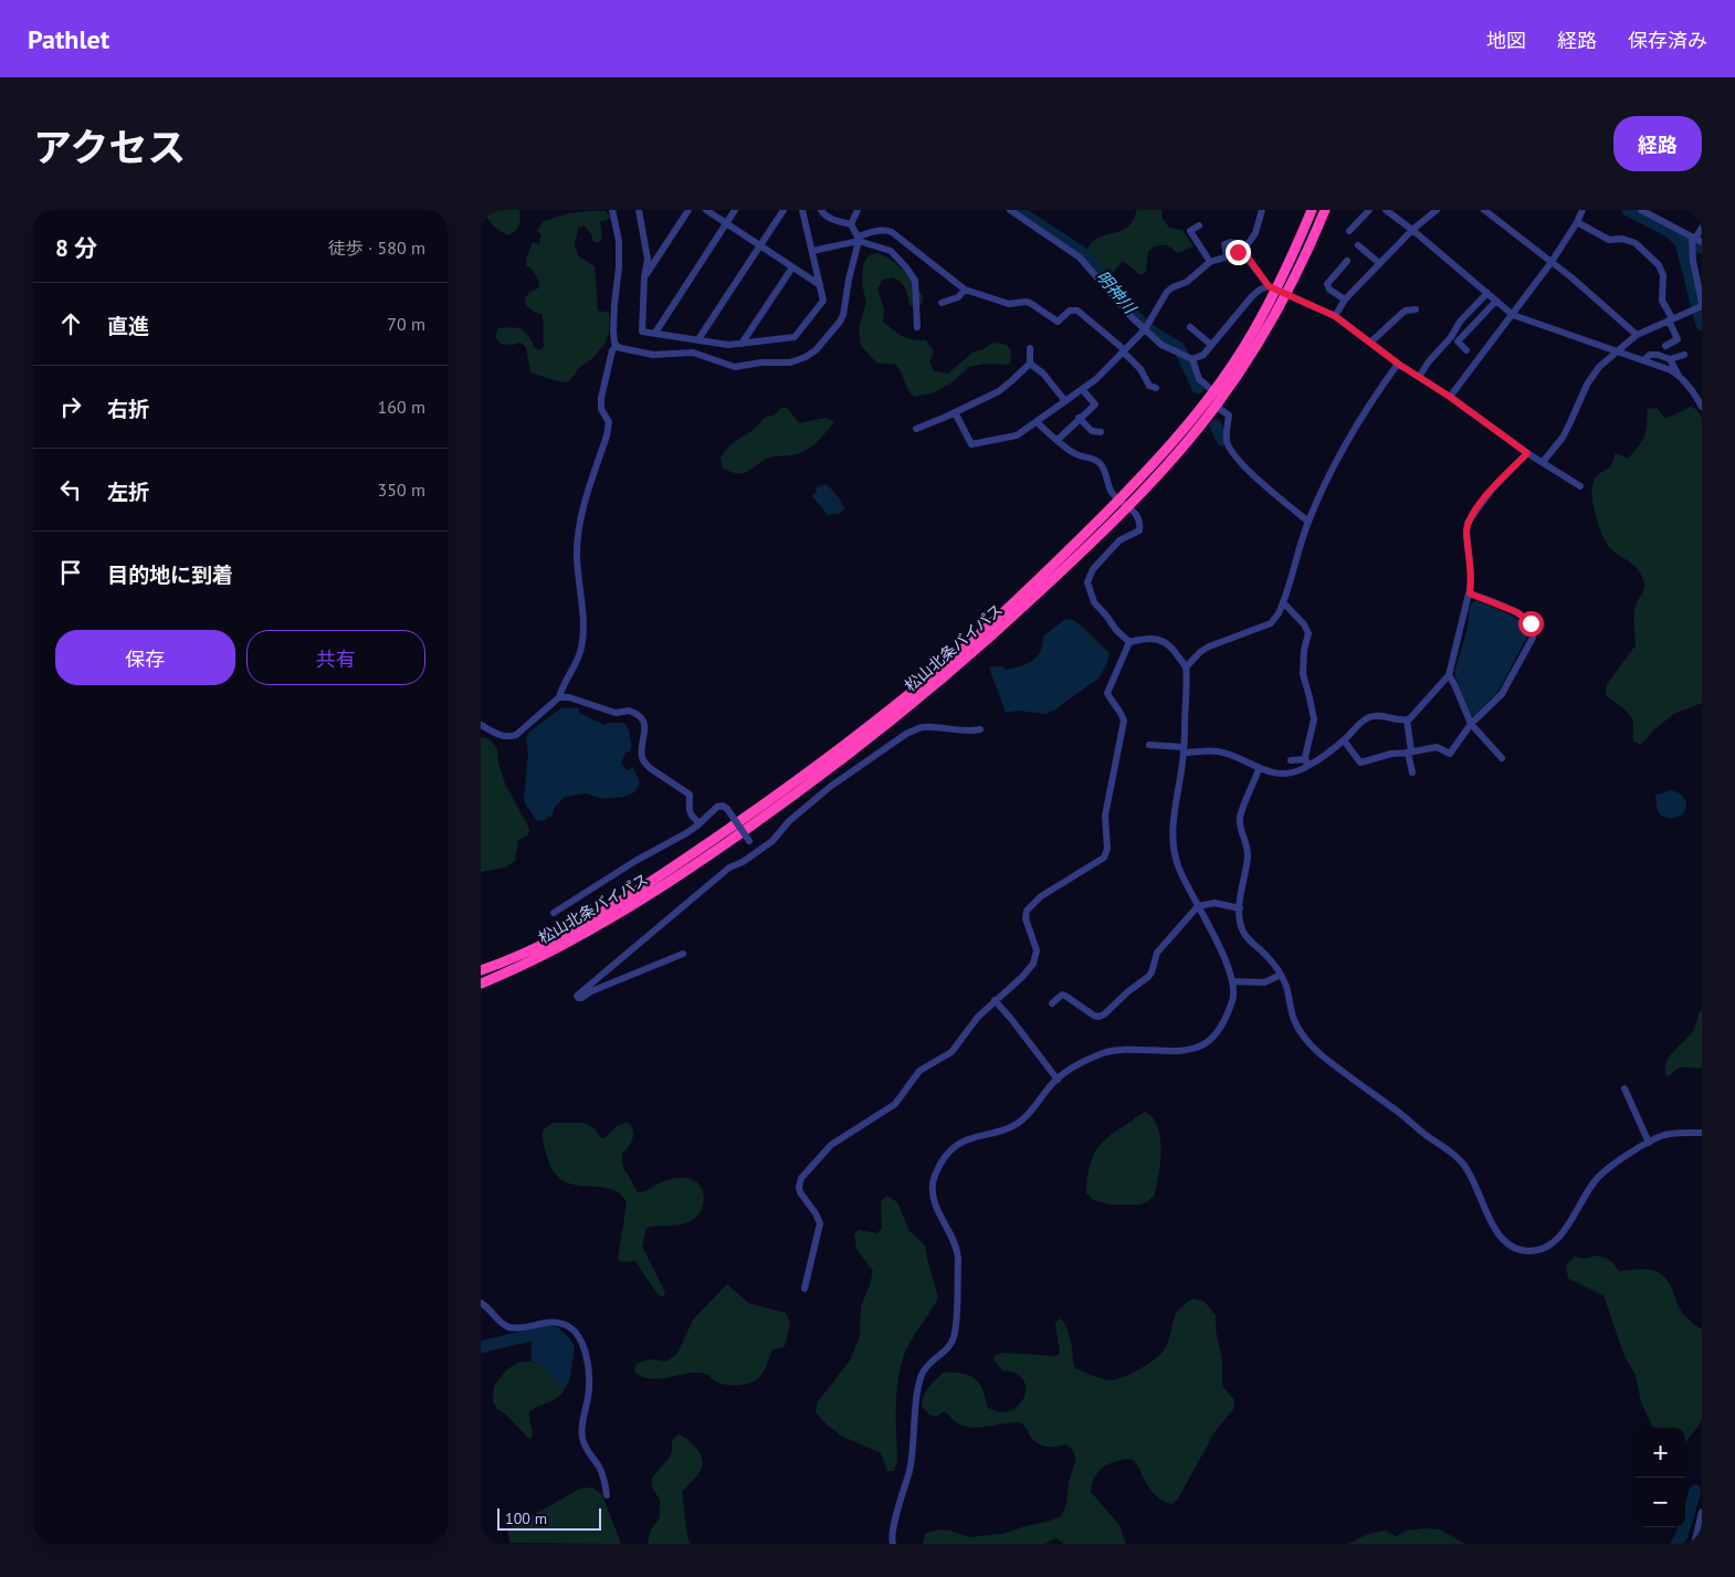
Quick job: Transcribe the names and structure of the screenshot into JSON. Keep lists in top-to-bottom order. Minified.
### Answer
{"streets":{"highway":["松山北条バイパス"]},"water":["明神川"],"scale_bar":"100 m","page":{"header":"Pathlet","nav":["地図","経路","保存済み"],"title":"アクセス","buttons":["経路",["保存","共有"]],"heading":["8 分","徒歩 · 580 m"],"list":[["直進","70 m"],["右折","160 m"],["左折","350 m"],"目的地に到着"],"map_buttons":["+","−"],"scale":"100 m"}}
